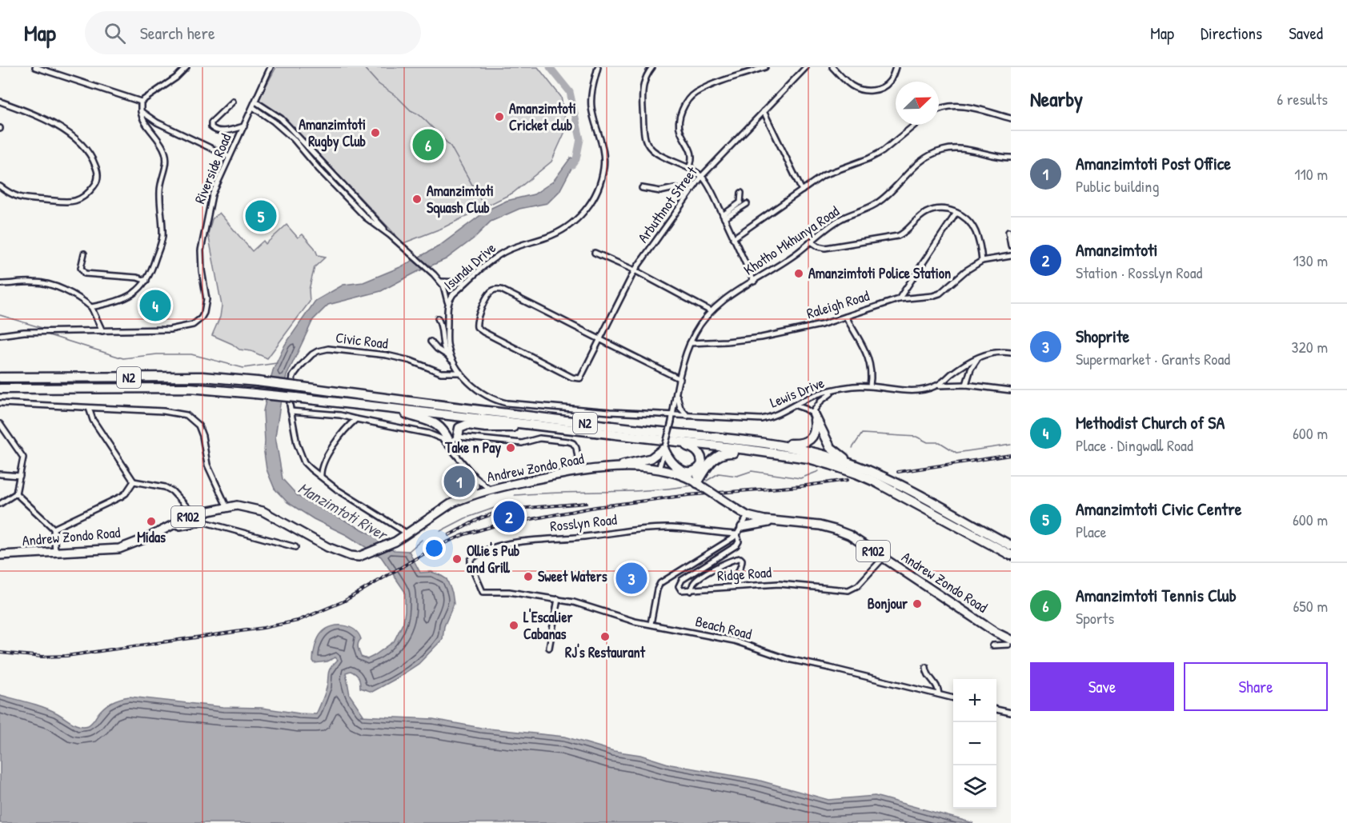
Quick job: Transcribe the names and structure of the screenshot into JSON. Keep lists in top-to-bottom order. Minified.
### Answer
{"streets":{"highway":["N2"],"main road":["Andrew Zondo Road","R102"],"street":["Riverside Road","Arbuthnot Street","Khotho Mkhunya Road","Isundu Drive","Raleigh Road","Civic Road","Lewis Drive","Rosslyn Road","Ridge Road","Beach Road"]},"crossings":[["Khotho Mkhunya Road","Isundu Drive"],["Khotho Mkhunya Road","Raleigh Road"],["Khotho Mkhunya Road","Lewis Drive"],["Khotho Mkhunya Road","Andrew Zondo Road"],["Isundu Drive","Civic Road"],["Isundu Drive","Lewis Drive"],["Civic Road","Andrew Zondo Road"],["Andrew Zondo Road","Ridge Road"],["Rosslyn Road","Ridge Road"],["Rosslyn Road","Beach Road"]],"water":["Manzimtoti River"],"places":["Amanzimtoti Cricket club","Amanzimtoti Rugby Club","Amanzimtoti Squash Club","Amanzimtoti Police Station","Take n Pay","Midas","Ollie's Pub and Grill","Sweet Waters","Bonjour","L'Escalier Cabanas","RJ's Restaurant"],"north":"top right","page":{"header":"Map","search":"Search here","nav":["Map","Directions","Saved"],"heading":["Nearby","6 results"],"pins":["6","5","4","1","2","3"],"list":[{"mark":"1","name":"Amanzimtoti Post Office","note":"Public building","value":"110 m"},{"mark":"2","name":"Amanzimtoti","note":"Station · Rosslyn Road","value":"130 m"},{"mark":"3","name":"Shoprite","note":"Supermarket · Grants Road","value":"320 m"},{"mark":"4","name":"Methodist Church of SA","note":"Place · Dingwall Road","value":"600 m"},{"mark":"5","name":"Amanzimtoti Civic Centre","note":"Place","value":"600 m"},{"mark":"6","name":"Amanzimtoti Tennis Club","note":"Sports","value":"650 m"}],"buttons":["Save","Share"],"map_buttons":["+","−"]}}
